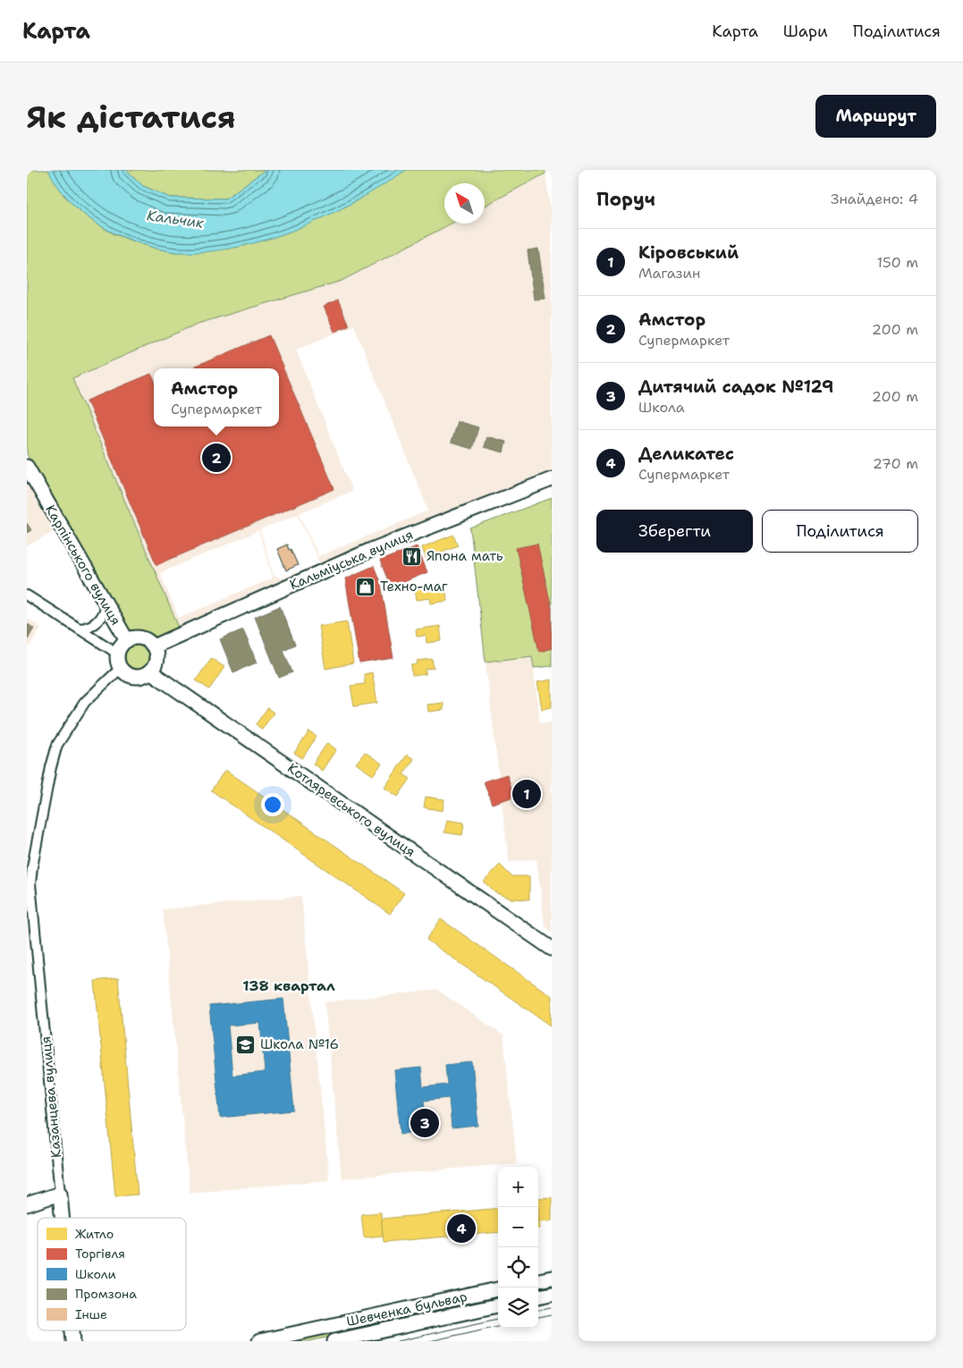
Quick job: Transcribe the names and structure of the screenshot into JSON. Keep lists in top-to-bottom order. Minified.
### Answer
{"streets":{"street":["Кальміуська вулиця","Карпінського вулиця","Котляревського вулиця","Казанцева вулиця","Шевченка бульвар"]},"crossings":[["Кальміуська вулиця","Карпінського вулиця"],["Кальміуська вулиця","Котляревського вулиця"],["Карпінського вулиця","Котляревського вулиця"]],"districts":["138 квартал"],"water":["Кальчик"],"places":{"restaurant":["Япона мать"],"shop":["Техно-маг"],"school or university":["Школа №16"]},"legend":["Житло","Торгівля","Школи","Промзона","Інше"],"north":"top left","page":{"header":"Карта","nav":["Карта","Шари","Поділитися"],"buttons":["Маршрут",["Зберегти","Поділитися"]],"title":"Як дістатися","heading":["Поруч","Знайдено: 4"],"list":[{"mark":"1","name":"Кіровський","note":"Магазин","value":"150 m"},{"mark":"2","name":"Амстор","note":"Супермаркет","value":"200 m"},{"mark":"3","name":"Дитячий садок №129","note":"Школа","value":"200 m"},{"mark":"4","name":"Деликатес","note":"Супермаркет","value":"270 m"}],"popup":["Амстор","Супермаркет"],"pins":["2","1","3","4"],"map_buttons":["+","−"]}}
